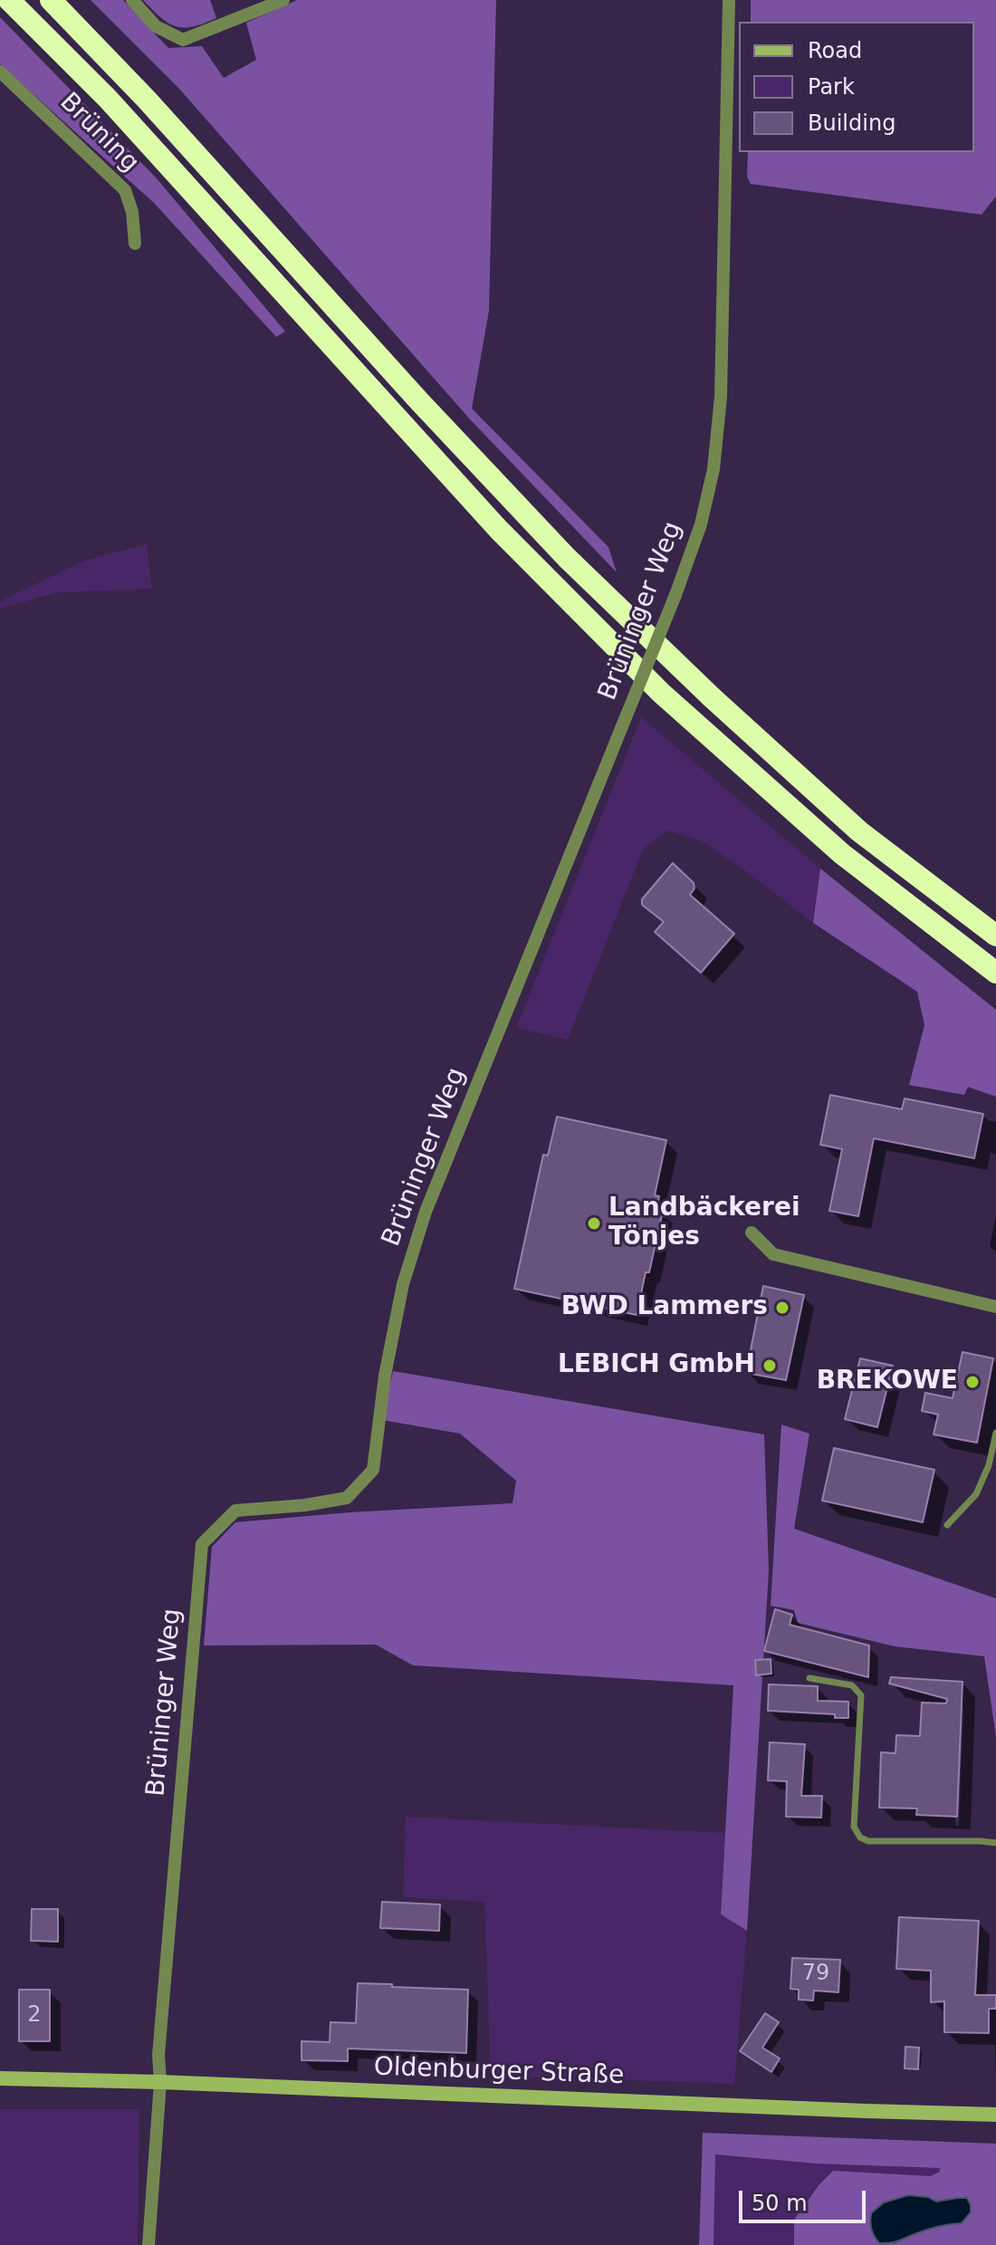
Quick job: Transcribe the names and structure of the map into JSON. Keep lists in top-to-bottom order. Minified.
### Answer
{"streets":{"main road":["Oldenburger Straße"],"street":["Brüning","Brüninger Weg"]},"crossings":[["Brüninger Weg","Oldenburger Straße"]],"places":["Landbäckerei Tönjes","BWD Lammers","LEBICH GmbH","BREKOWE"],"house_numbers":["79","2"],"legend":["Road","Park","Building"],"scale_bar":"50 m"}
